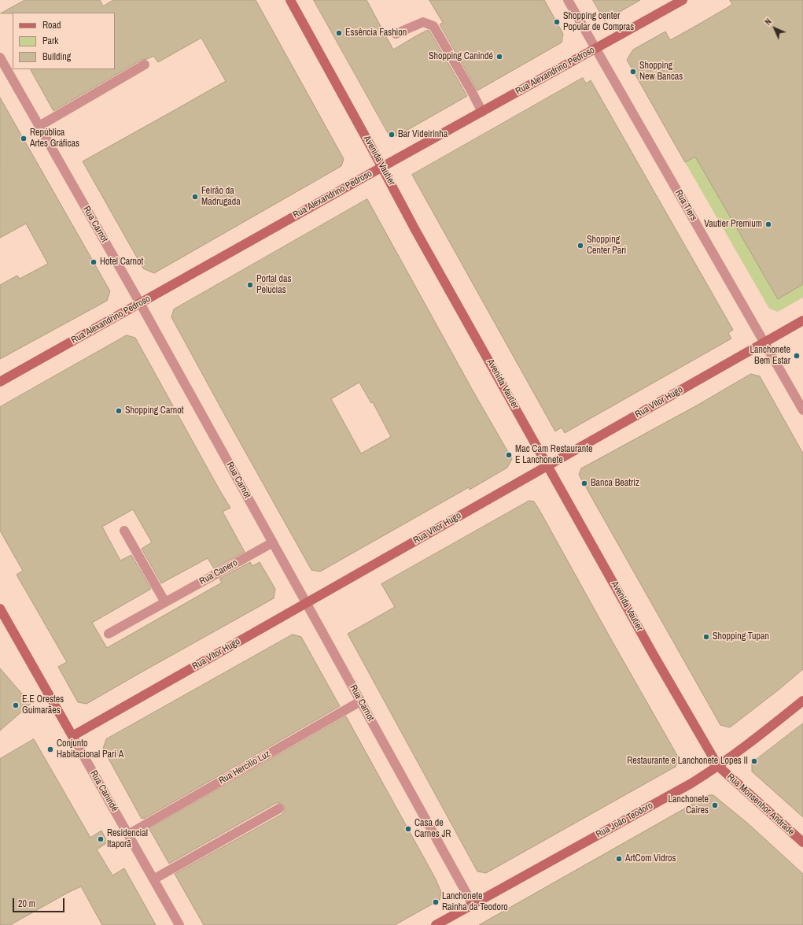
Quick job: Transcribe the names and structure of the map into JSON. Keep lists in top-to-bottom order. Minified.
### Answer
{"streets":{"street":["Rua Alexandrino Pedroso","Avenida Vautier","Rua Tiers","Rua Carnot","Rua Vítor Hugo","Rua Canero","Rua Hercilio Luz","Rua Canindé","Rua Monsenhor Andrade","Rua João Teodoro"]},"crossings":[["Rua Alexandrino Pedroso","Avenida Vautier"],["Rua Alexandrino Pedroso","Rua Tiers"],["Rua Alexandrino Pedroso","Rua Carnot"],["Avenida Vautier","Rua Vítor Hugo"],["Avenida Vautier","Rua Monsenhor Andrade"],["Avenida Vautier","Rua João Teodoro"],["Rua Tiers","Rua Vítor Hugo"],["Rua Carnot","Rua Vítor Hugo"],["Rua Carnot","Rua Canero"],["Rua Carnot","Rua Hercilio Luz"],["Rua Carnot","Rua João Teodoro"],["Rua Vítor Hugo","Rua Canindé"],["Rua Hercilio Luz","Rua Canindé"],["Rua Monsenhor Andrade","Rua João Teodoro"]],"places":["Shopping center Popular de Compras","Essência Fashion","Shopping Canindé","Shopping New Bancas","Bar Videirinha","República Artes Gráficas","Feirão da Madrugada","Vautier Premium","Shopping Center Pari","Hotel Carnot","Portal das Pelucias","Lanchonete Bem Estar","Shopping Carnot","Mac Cam Restaurante E Lanchonete","Banca Beatriz","Shopping Tupan","E.E Orestes Guimarães","Conjunto Habitacional Pari A","Restaurante e Lanchonete Lopes II","Lanchonete Caires","Casa de Carnes JR","Residencial Itaporã","ArtCom Vidros","Lanchonete Rainha da Teodoro"],"legend":["Road","Park","Building"],"scale_bar":"20 m","north":"top left"}
